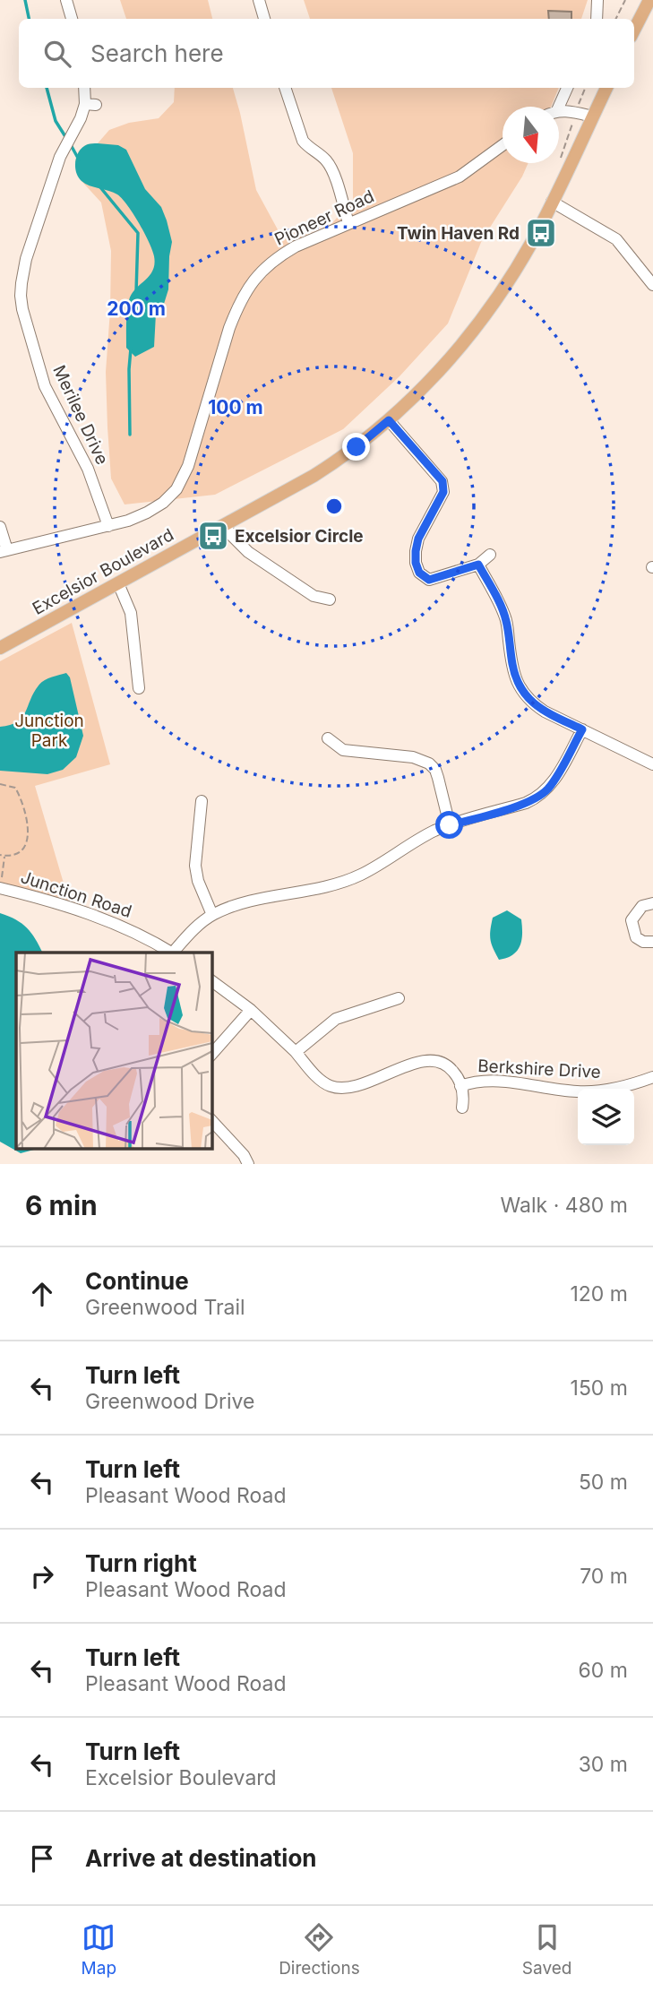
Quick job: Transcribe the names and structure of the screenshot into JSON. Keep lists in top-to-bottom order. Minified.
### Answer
{"streets":{"main road":["Excelsior Boulevard"],"street":["Pioneer Road","Merilee Drive","Junction Road","Berkshire Drive"]},"crossings":[["Pioneer Road","Merilee Drive"]],"parks":["Junction Park"],"places":{"bus stop":["Twin Haven Rd","Excelsior Circle"]},"north":"bottom","page":{"search":"Search here","heading":["6 min","Walk · 480 m"],"list":[["Continue","Greenwood Trail","120 m"],["Turn left","Greenwood Drive","150 m"],["Turn left","Pleasant Wood Road","50 m"],["Turn right","Pleasant Wood Road","70 m"],["Turn left","Pleasant Wood Road","60 m"],["Turn left","Excelsior Boulevard","30 m"],"Arrive at destination"],"nav":["Map","Directions","Saved"]},"rings":["200 m","100 m"]}
